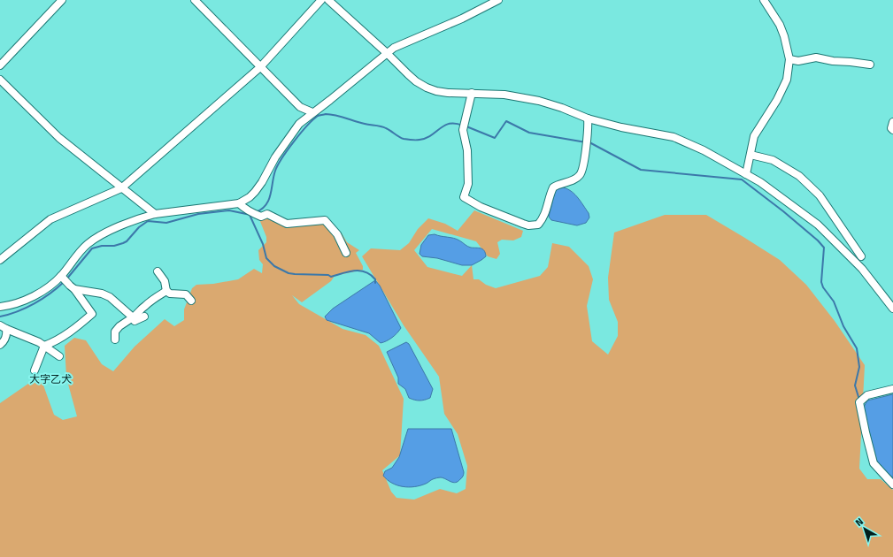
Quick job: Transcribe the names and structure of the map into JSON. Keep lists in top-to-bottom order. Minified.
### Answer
{"districts":["大字乙犬"],"north":"top left"}
